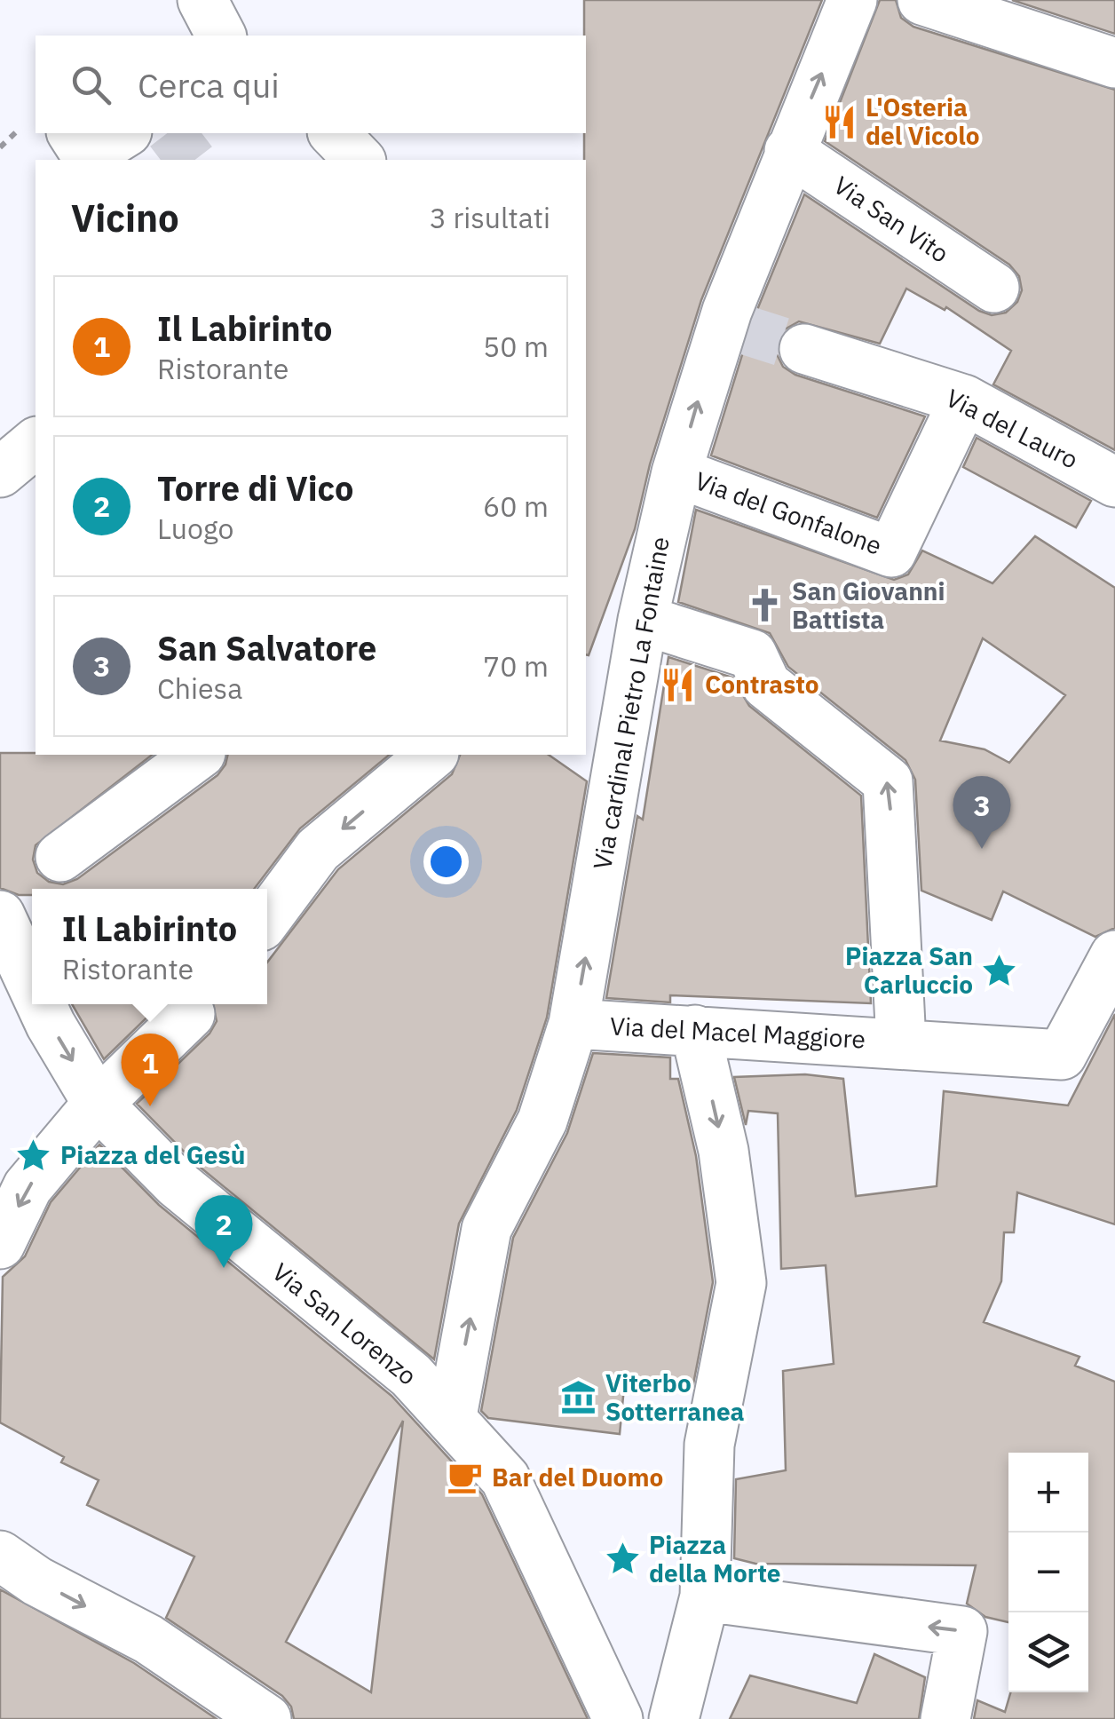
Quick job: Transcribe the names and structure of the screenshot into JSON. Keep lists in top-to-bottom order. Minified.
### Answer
{"streets":{"street":["Via San Vito","Via del Lauro","Via del Gonfalone","Via cardinal Pietro La Fontaine","Via del Macel Maggiore","Via San Lorenzo"]},"crossings":[["Via San Vito","Via cardinal Pietro La Fontaine"],["Via del Lauro","Via del Gonfalone"],["Via del Gonfalone","Via cardinal Pietro La Fontaine"],["Via cardinal Pietro La Fontaine","Via del Macel Maggiore"],["Via cardinal Pietro La Fontaine","Via San Lorenzo"]],"places":{"restaurant":["L'Osteria del Vicolo","Contrasto"],"church":["San Giovanni Battista"],"place":["Piazza San Carluccio","Piazza del Gesù","Piazza della Morte"],"museum":["Viterbo Sotterranea"],"cafe":["Bar del Duomo"]},"page":{"search":"Cerca qui","heading":["Vicino","3 risultati"],"list":[{"mark":"1","name":"Il Labirinto","note":"Ristorante","value":"50 m"},{"mark":"2","name":"Torre di Vico","note":"Luogo","value":"60 m"},{"mark":"3","name":"San Salvatore","note":"Chiesa","value":"70 m"}],"pins":["3","1","2"],"popup":["Il Labirinto","Ristorante"],"map_buttons":["+","−"]}}
